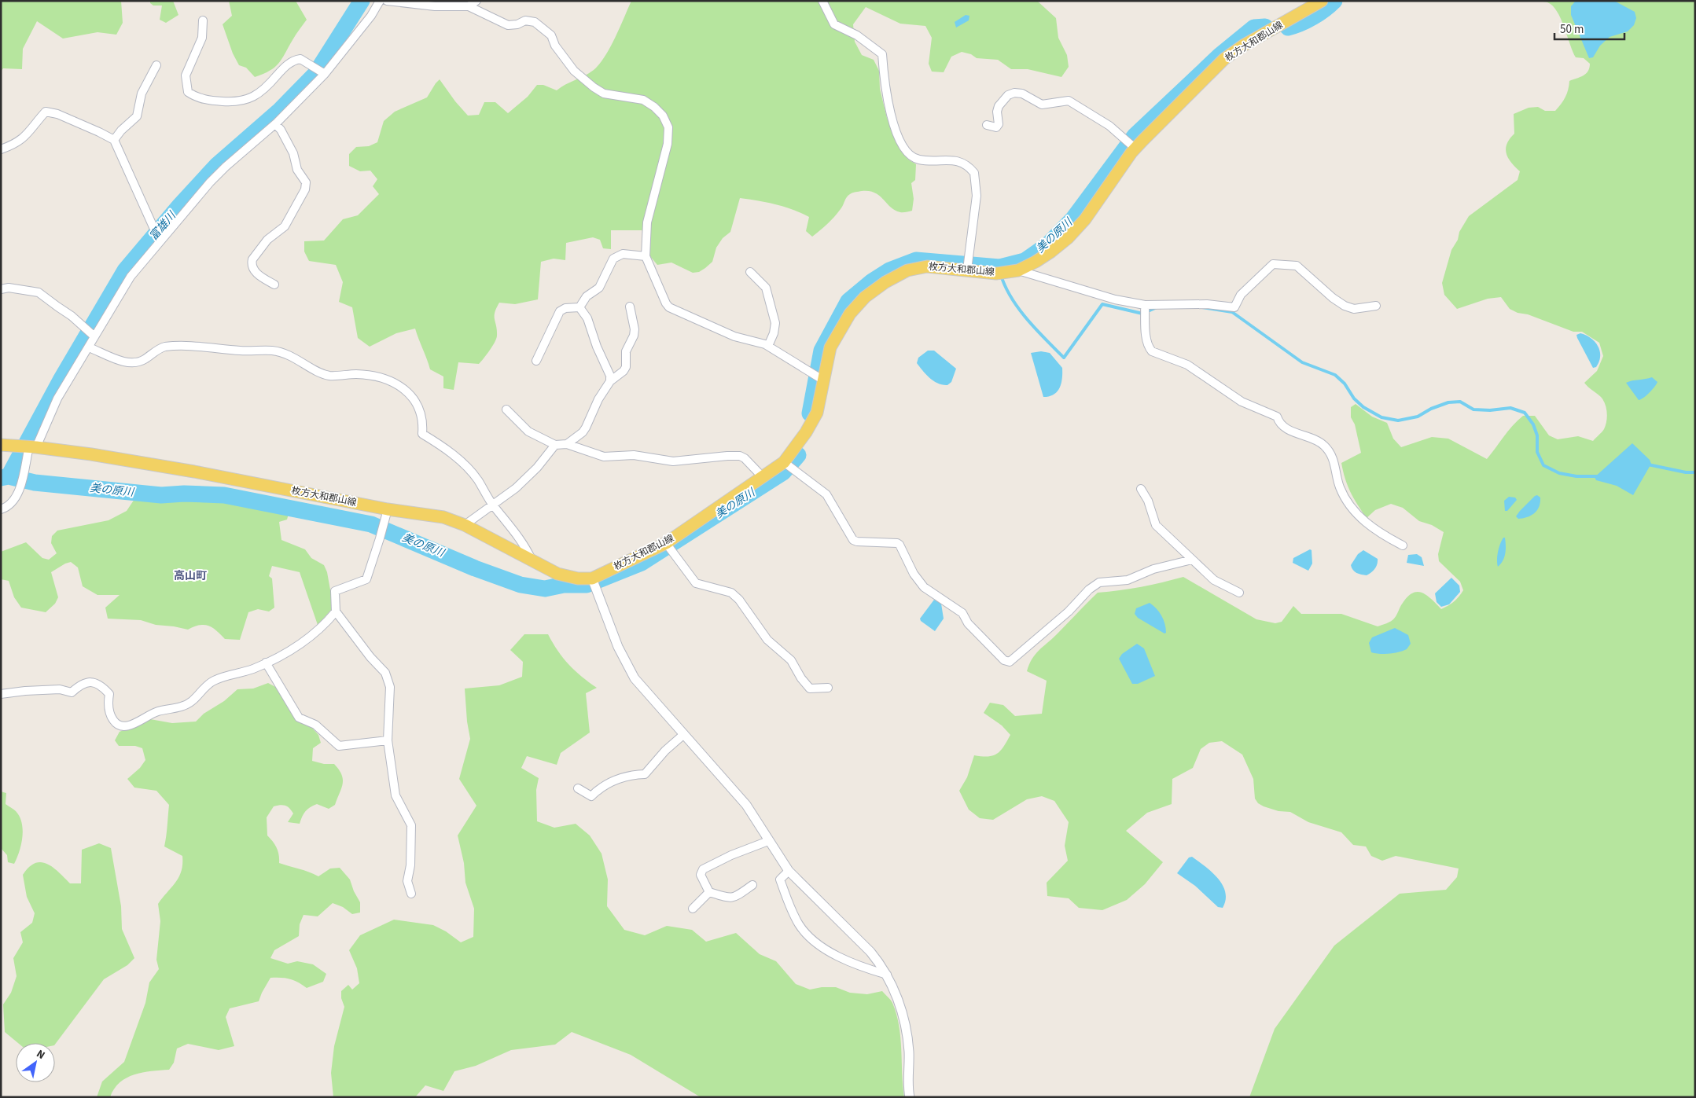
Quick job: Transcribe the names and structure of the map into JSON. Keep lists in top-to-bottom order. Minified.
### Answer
{"streets":{"main road":["枚方大和郡山線"]},"districts":["高山町"],"water":["富雄川","美の原川"],"scale_bar":"50 m","north":"top right"}
